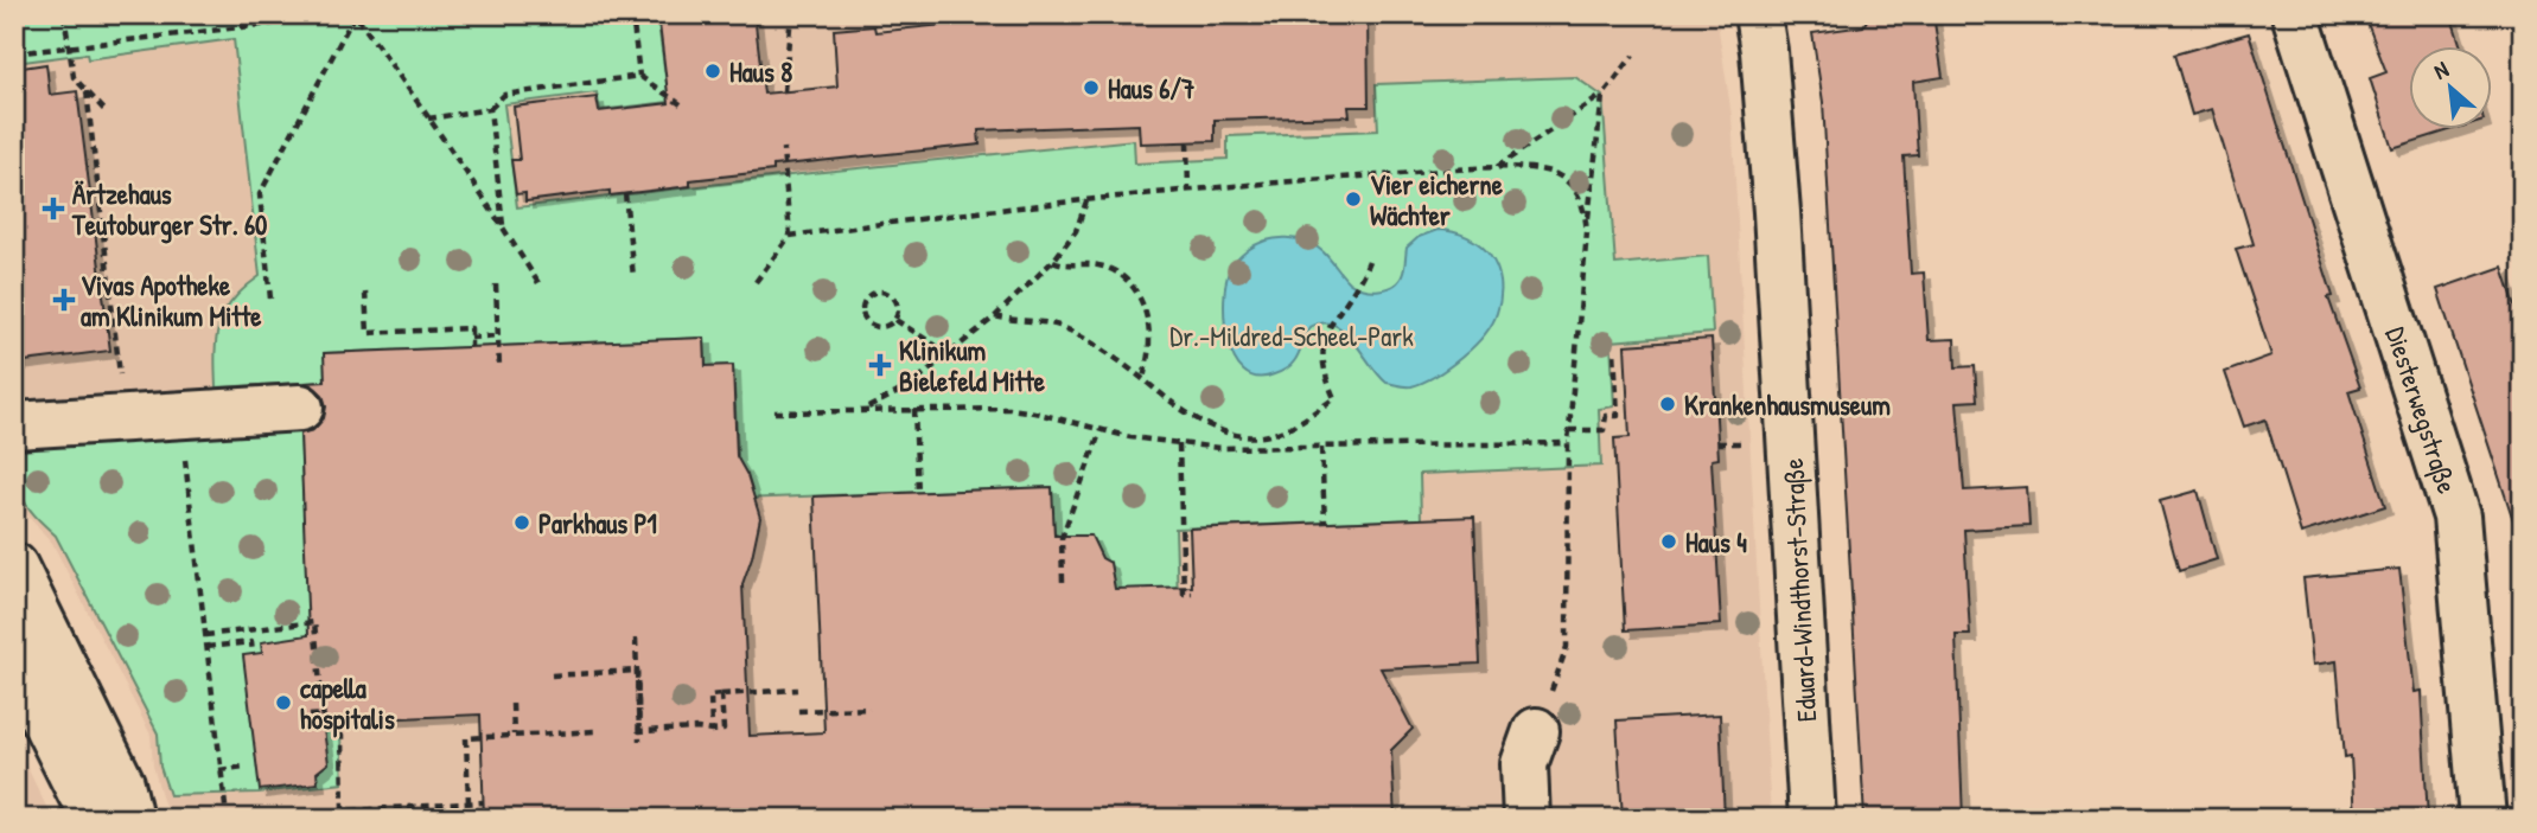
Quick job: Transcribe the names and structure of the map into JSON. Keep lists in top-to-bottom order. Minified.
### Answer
{"streets":{"street":["Diesterwegstraße","Eduard-Windthorst-Straße"]},"parks":["Dr.-Mildred-Scheel-Park"],"places":{"other":["Haus 8","Haus 6/7","Vier eicherne Wächter","Krankenhausmuseum","Parkhaus P1","Haus 4","capella hospitalis"],"health":["Ärtzehaus Teutoburger Str. 60","Vivas Apotheke am Klinikum Mitte","Klinikum Bielefeld Mitte"]},"north":"top left"}
